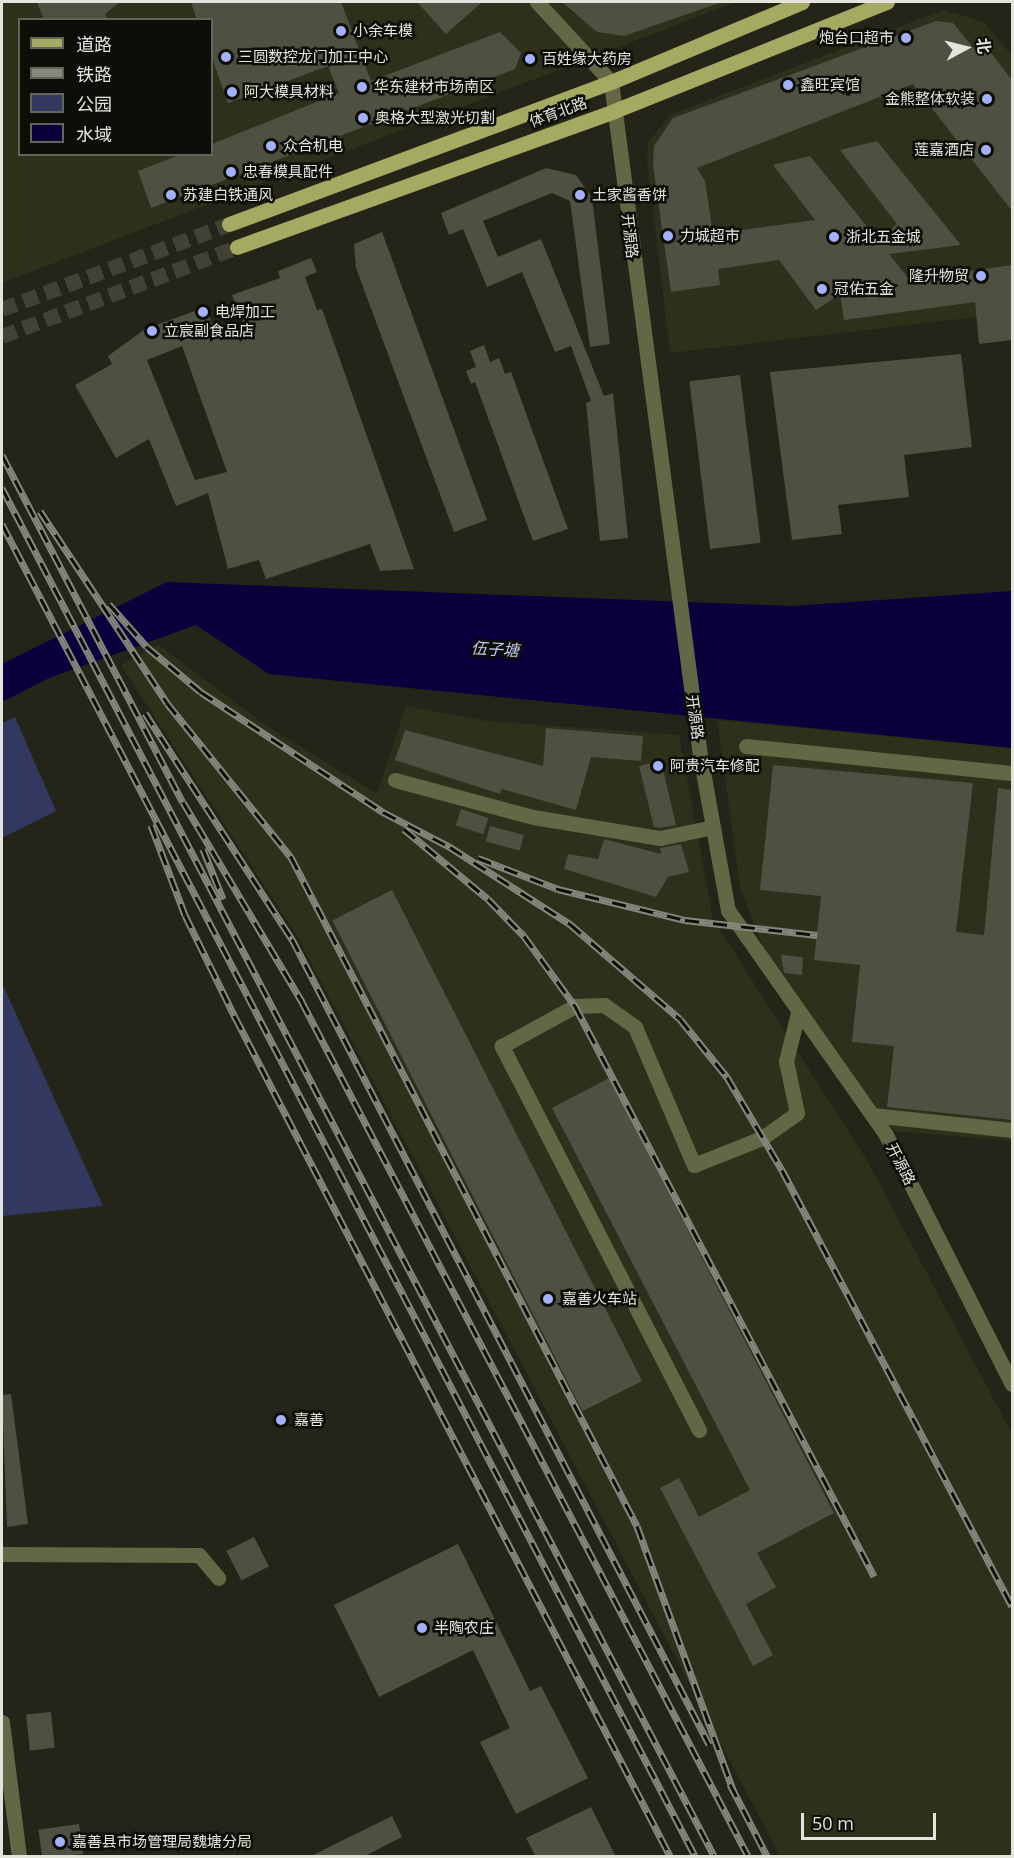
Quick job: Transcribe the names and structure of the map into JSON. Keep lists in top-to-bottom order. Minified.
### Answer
{"streets":{"main road":["体育北路"],"street":["开源路"]},"crossings":[["体育北路","开源路"]],"water":["伍子塘"],"places":["小余车模","炮台口超市","三圆数控龙门加工中心","百姓缘大药房","鑫旺宾馆","华东建材市场南区","阿大模具材料","金熊整体软装","奥格大型激光切割","众合机电","莲嘉酒店","忠春模具配件","苏建白铁通风","土家酱香饼","力城超市","浙北五金城","隆升物贸","冠佑五金","电焊加工","立宸副食品店","阿贵汽车修配","嘉善火车站","嘉善","半陶农庄","嘉善县市场管理局魏塘分局"],"legend":["道路","铁路","公园","水域"],"scale_bar":"50 m","north":"right"}
